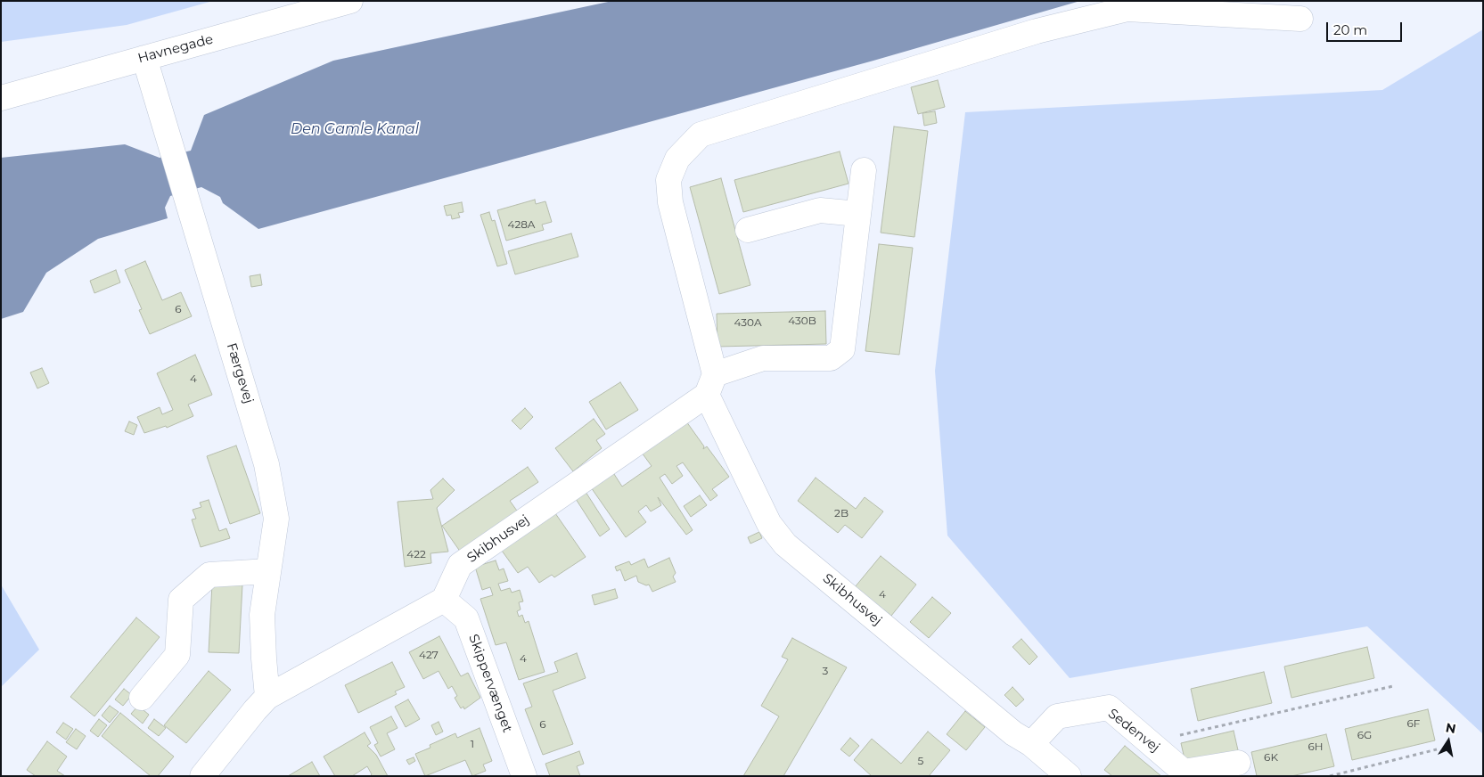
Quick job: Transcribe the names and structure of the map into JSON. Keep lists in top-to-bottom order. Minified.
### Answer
{"streets":{"street":["Havnegade","Færgevej","Skibhusvej","Skippervænget","Sedenvej"]},"crossings":[["Havnegade","Færgevej"],["Skibhusvej","Skippervænget"],["Skibhusvej","Sedenvej"]],"water":["Den Gamle Kanal"],"house_numbers":["428A","6","430B","430A","4","2B","422","4","427","4","3","6F","6","6G","1","6H","6K","5"],"scale_bar":"20 m","north":"top"}
